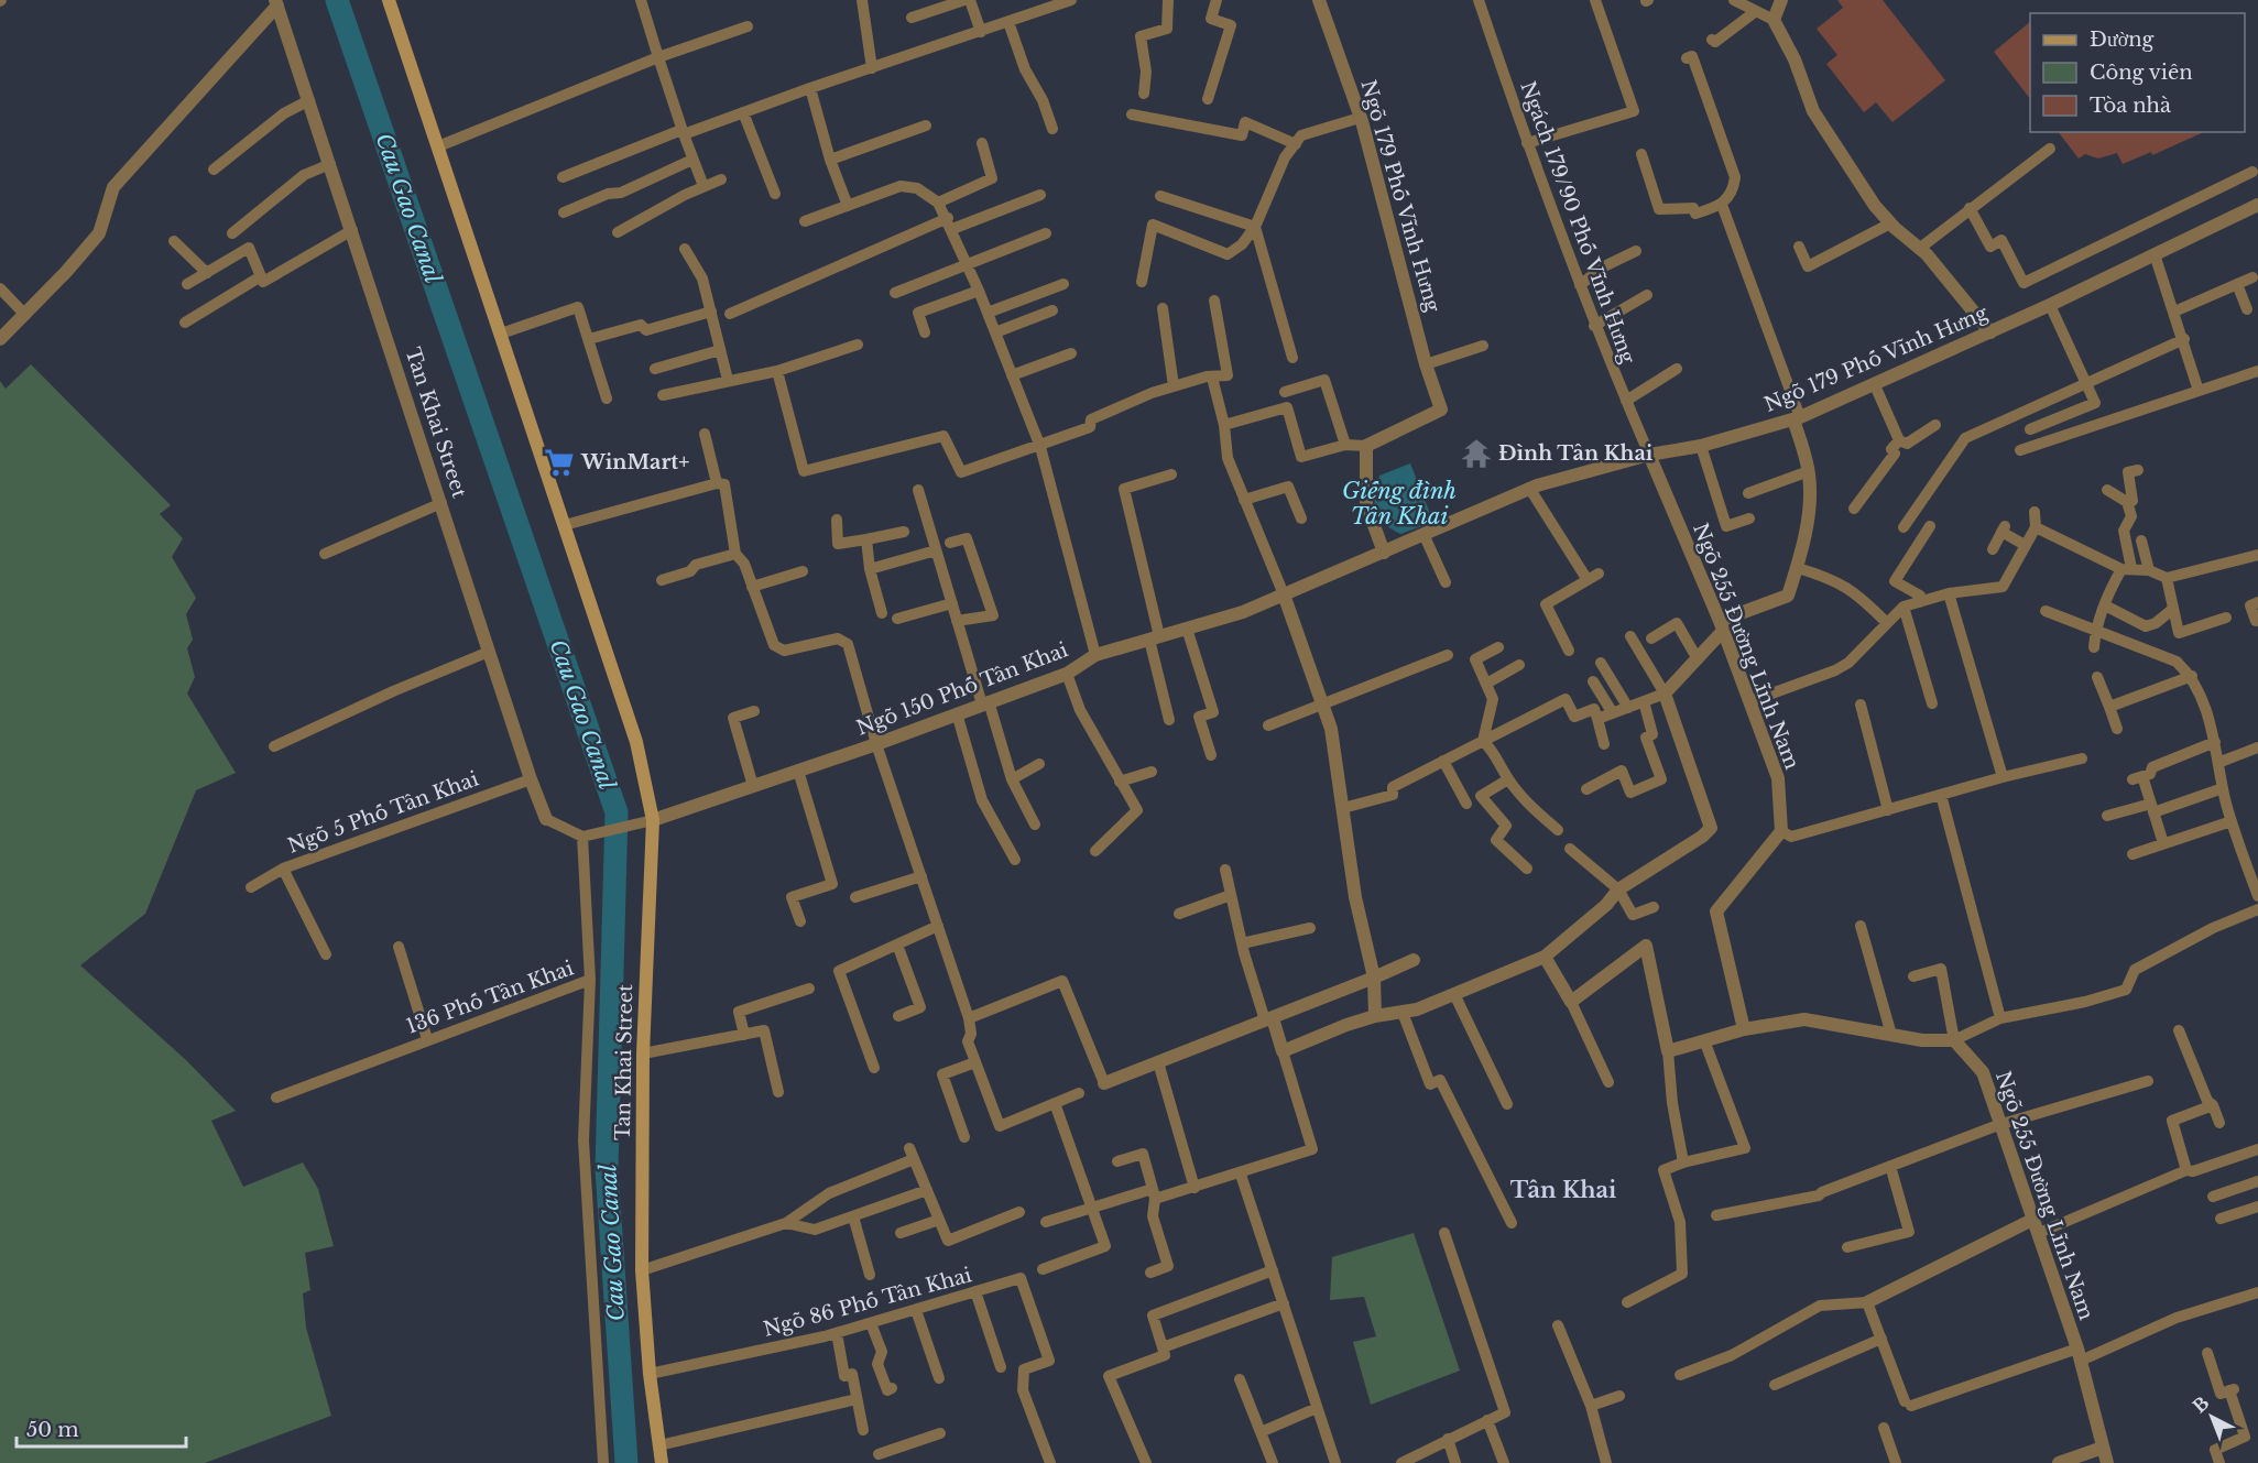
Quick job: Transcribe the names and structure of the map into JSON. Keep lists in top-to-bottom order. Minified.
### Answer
{"streets":{"street":["Ngõ 179 Phố Vĩnh Hưng","Tan Khai Street","Ngõ 255 Đường Lĩnh Nam","Ngõ 150 Phố Tân Khai"],"lane":["Ngách 179/90 Phố Vĩnh Hưng","Ngõ 5 Phố Tân Khai","136 Phố Tân Khai","Ngõ 86 Phố Tân Khai"]},"crossings":[["Ngõ 179 Phố Vĩnh Hưng","Ngách 179/90 Phố Vĩnh Hưng"],["Ngõ 179 Phố Vĩnh Hưng","Ngõ 255 Đường Lĩnh Nam"],["Ngõ 179 Phố Vĩnh Hưng","Ngõ 150 Phố Tân Khai"],["Ngách 179/90 Phố Vĩnh Hưng","Ngõ 255 Đường Lĩnh Nam"],["Tan Khai Street","Ngõ 150 Phố Tân Khai"],["Tan Khai Street","Ngõ 5 Phố Tân Khai"],["Tan Khai Street","136 Phố Tân Khai"],["Tan Khai Street","Ngõ 86 Phố Tân Khai"]],"districts":["Tân Khai"],"water":["Cau Gao Canal","Giếng đình Tân Khai"],"places":{"temple":["Đình Tân Khai"],"supermarket":["WinMart+"]},"legend":["Đường","Công viên","Tòa nhà"],"scale_bar":"50 m","north":"top left"}
